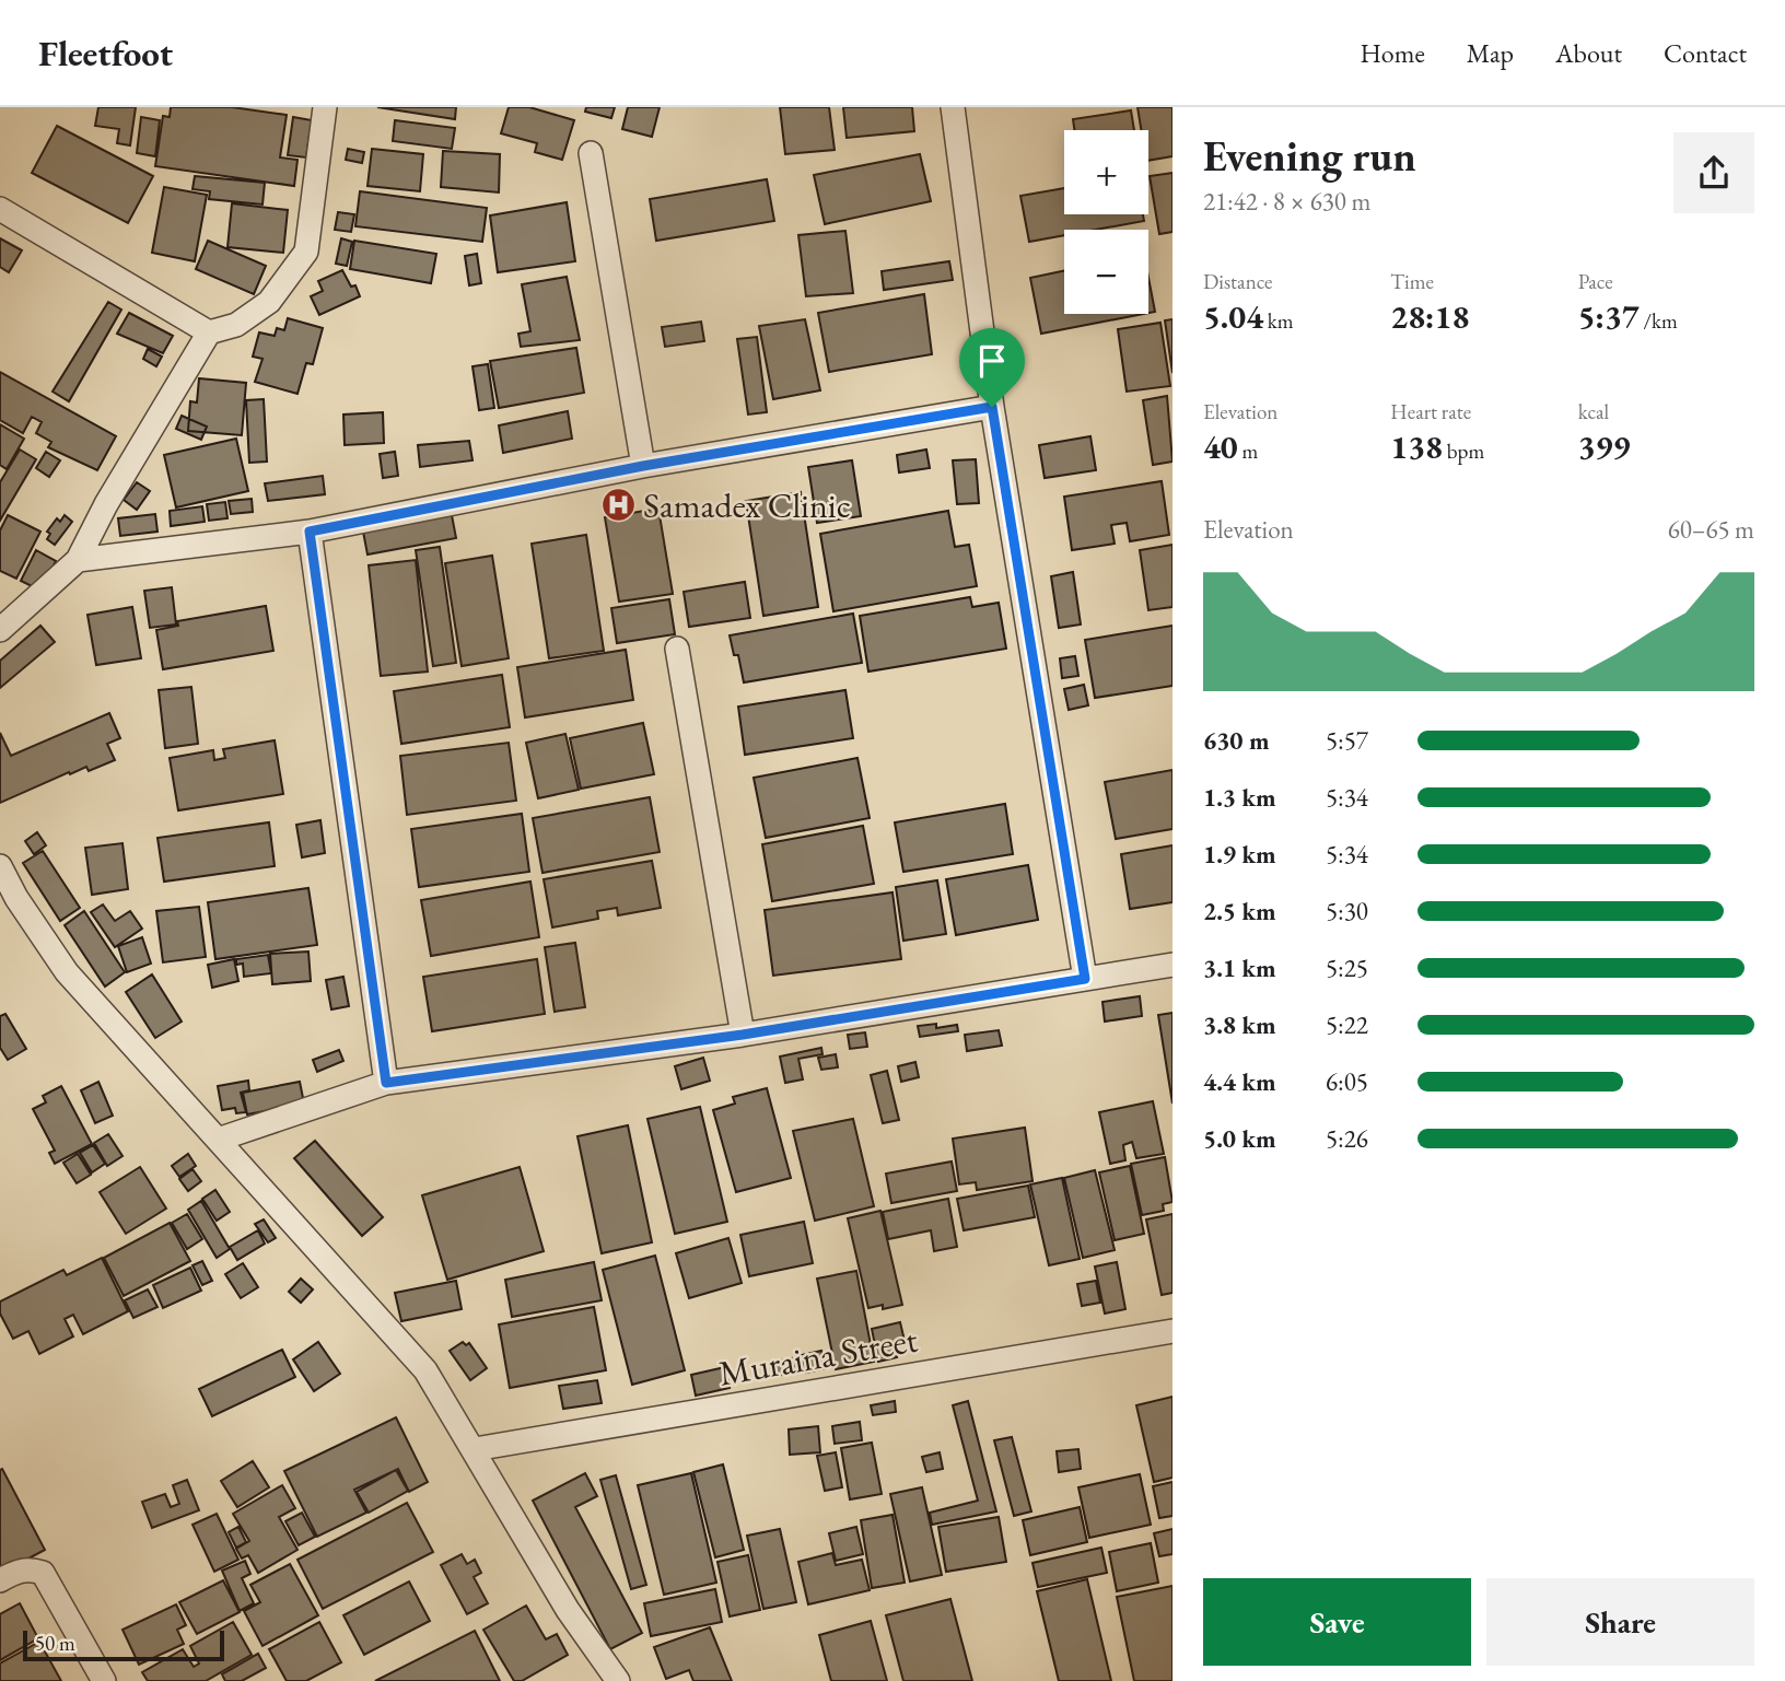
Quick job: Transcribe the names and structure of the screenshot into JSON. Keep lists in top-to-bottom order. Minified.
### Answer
{"streets":{"street":["Muraina Street"]},"places":{"hospital":["Samadex Clinic"]},"scale_bar":"50 m","page":{"header":"Fleetfoot","nav":["Home","Map","About","Contact"],"heading":["Evening run","21:42 · 8 × 630 m"],"map_buttons":["+","−"],"stats":[["Distance","5.04 km"],["Time","28:18"],["Pace","5:37 /km"],["Elevation","40 m"],["Heart rate","138 bpm"],["kcal","399"]],"chart":["Elevation","60–65 m"],"list":[{"name":"630 m","note":"5:57"},{"name":"1.3 km","note":"5:34"},{"name":"1.9 km","note":"5:34"},{"name":"2.5 km","note":"5:30"},{"name":"3.1 km","note":"5:25"},{"name":"3.8 km","note":"5:22"},{"name":"4.4 km","note":"6:05"},{"name":"5.0 km","note":"5:26"}],"buttons":["Save","Share"],"scale":"50 m"}}
